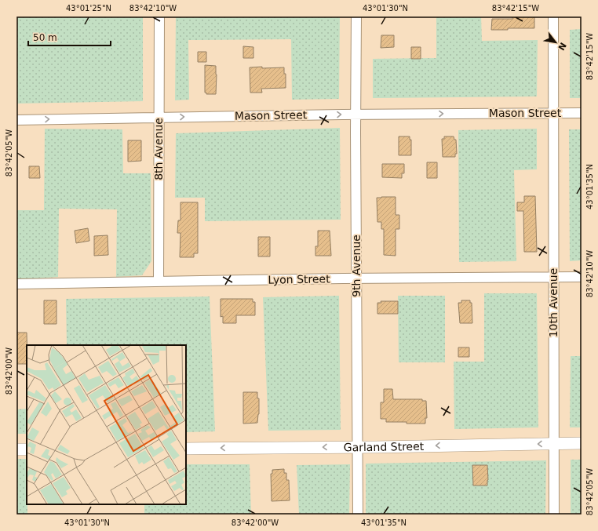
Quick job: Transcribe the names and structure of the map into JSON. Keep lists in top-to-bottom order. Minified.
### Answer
{"streets":{"street":["Mason Street","8th Avenue","9th Avenue","Lyon Street","10th Avenue","Garland Street"]},"crossings":[["Mason Street","8th Avenue"],["Mason Street","9th Avenue"],["Mason Street","10th Avenue"],["8th Avenue","Lyon Street"],["9th Avenue","Lyon Street"],["9th Avenue","Garland Street"],["Lyon Street","10th Avenue"],["10th Avenue","Garland Street"]],"one_way":["Mason Street","Garland Street"],"scale_bar":"50 m","north":"bottom right","coordinates":["43°01'25\"N","83°42'10\"W","43°01'30\"N","83°42'15\"W","83°42'05\"W","43°01'35\"N","83°42'00\"W"]}
